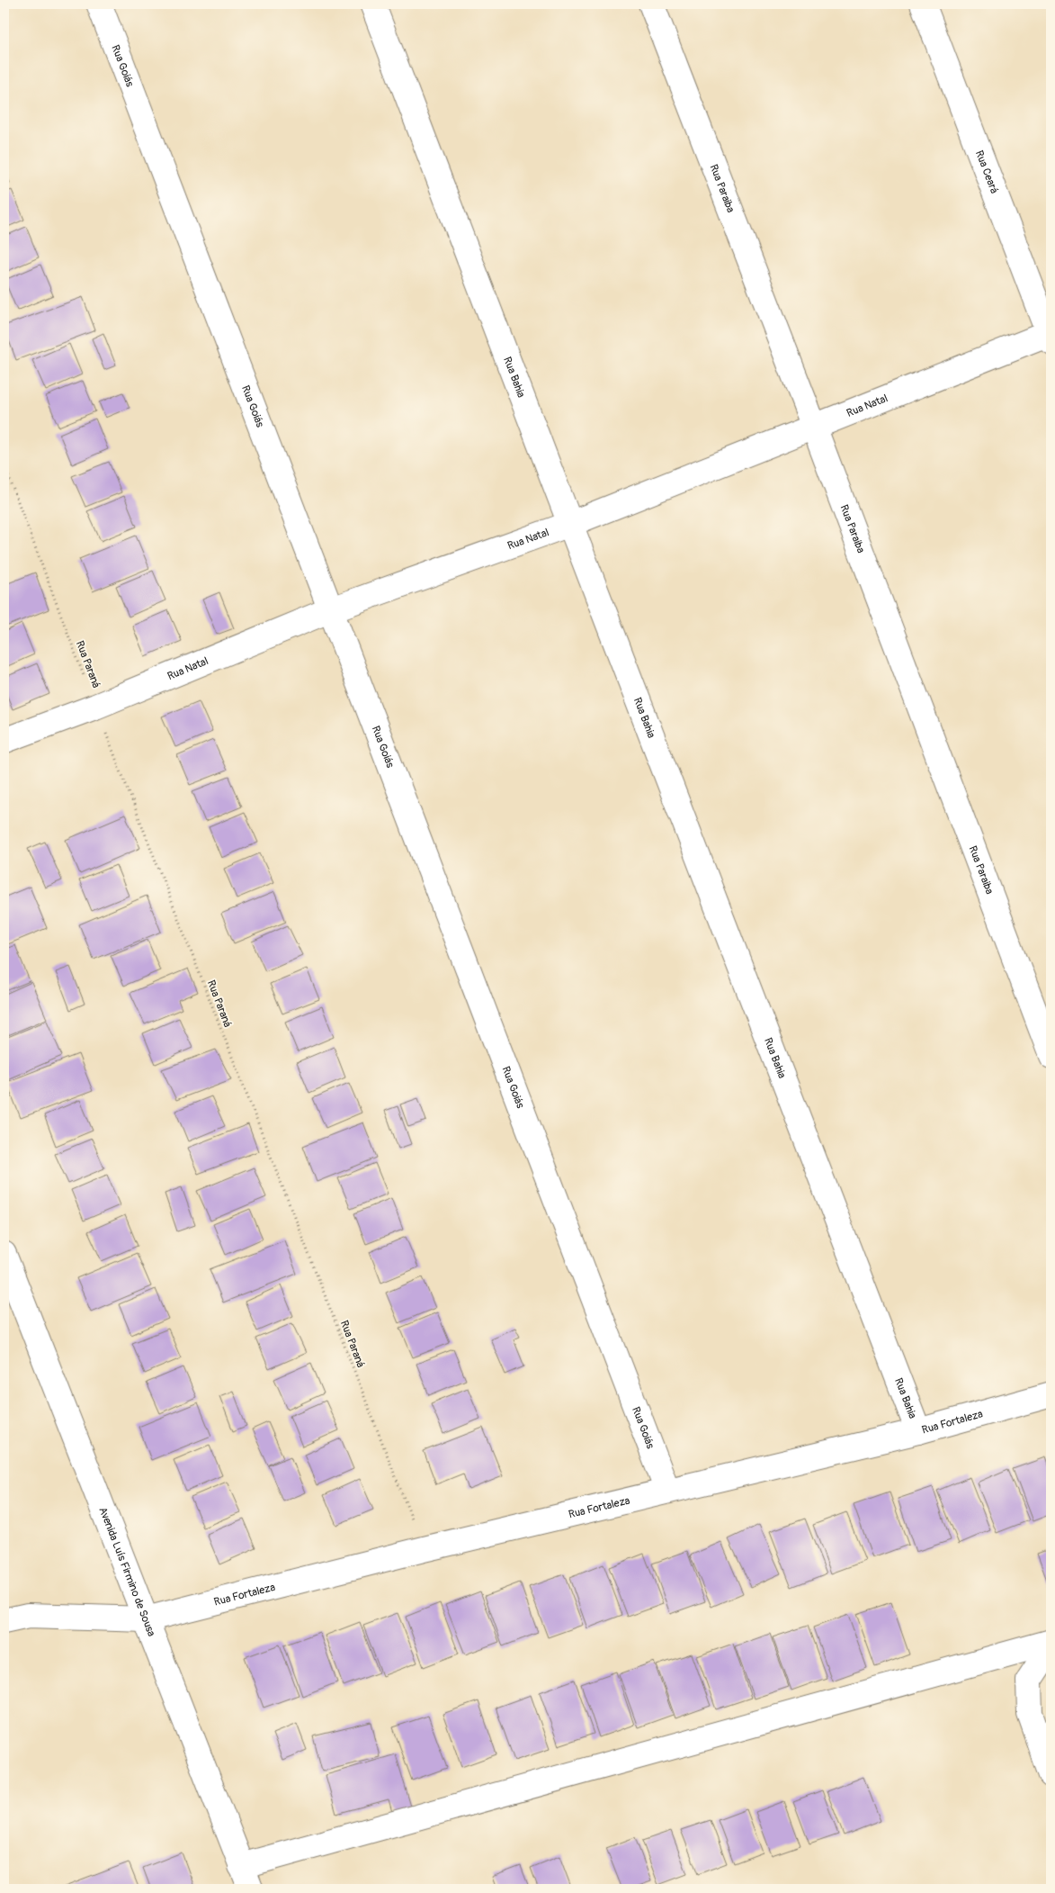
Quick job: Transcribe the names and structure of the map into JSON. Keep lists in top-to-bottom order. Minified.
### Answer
{"streets":{"street":["Rua Goiás","Rua Ceará","Rua Paraiba","Rua Bahia","Rua Natal","Rua Fortaleza","Avenida Luís Firmino de Sousa"],"path":["Rua Paraná"]},"crossings":[["Rua Goiás","Rua Natal"],["Rua Goiás","Rua Fortaleza"],["Rua Ceará","Rua Natal"],["Rua Paraiba","Rua Natal"],["Rua Bahia","Rua Natal"],["Rua Bahia","Rua Fortaleza"],["Rua Natal","Rua Paraná"],["Rua Paraná","Rua Fortaleza"],["Rua Fortaleza","Avenida Luís Firmino de Sousa"]]}
